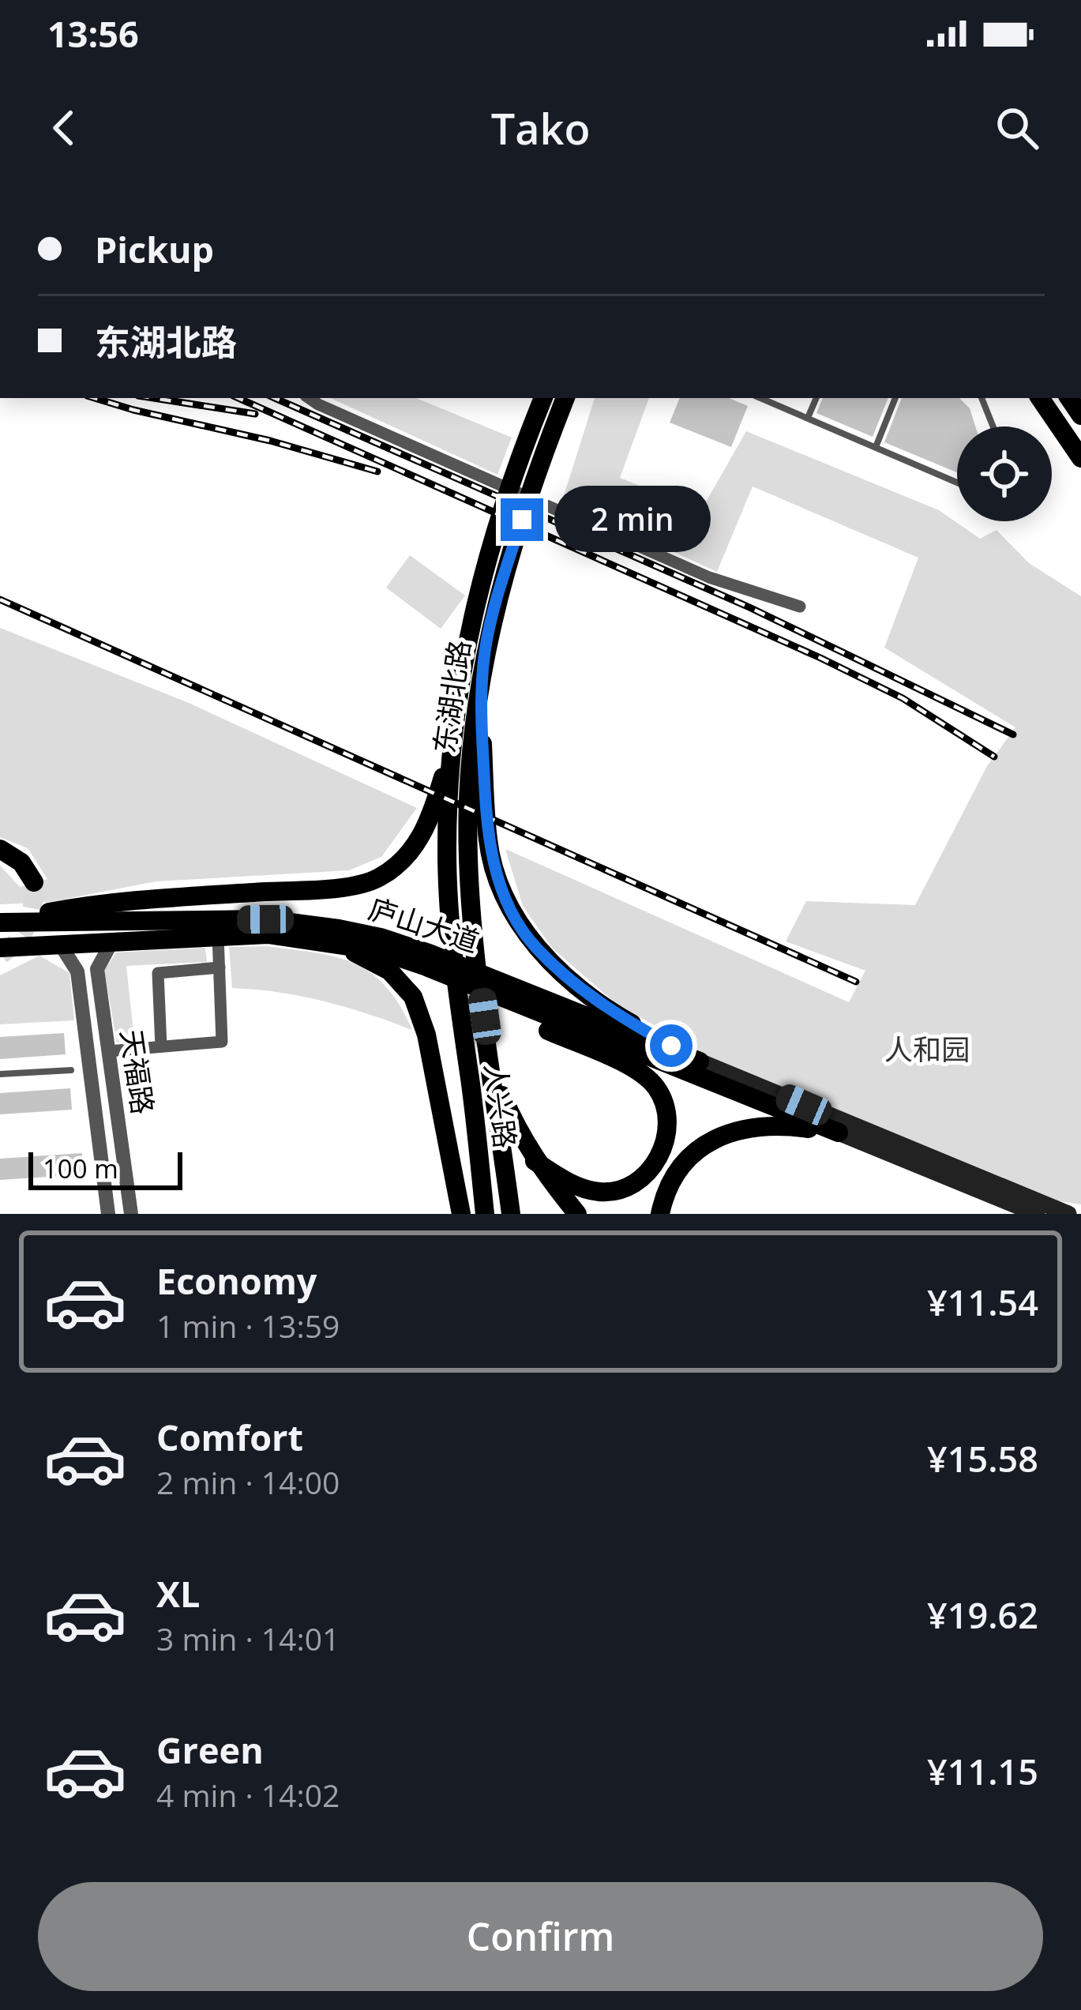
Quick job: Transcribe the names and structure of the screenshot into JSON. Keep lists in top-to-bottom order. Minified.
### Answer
{"streets":{"main road":["东湖北路","庐山大道","人兴路"],"street":["天福路"]},"crossings":[["东湖北路","人兴路"],["庐山大道","天福路"]],"parks":["人和园"],"scale_bar":"100 m","page":{"status":"13:56","header":"Tako","banner":["Pickup","东湖北路"],"bubble":"2 min","scale":"100 m","list":[{"name":"Economy","note":"1 min · 13:59","value":"¥11.54"},{"name":"Comfort","note":"2 min · 14:00","value":"¥15.58"},{"name":"XL","note":"3 min · 14:01","value":"¥19.62"},{"name":"Green","note":"4 min · 14:02","value":"¥11.15"}],"buttons":"Confirm"}}
